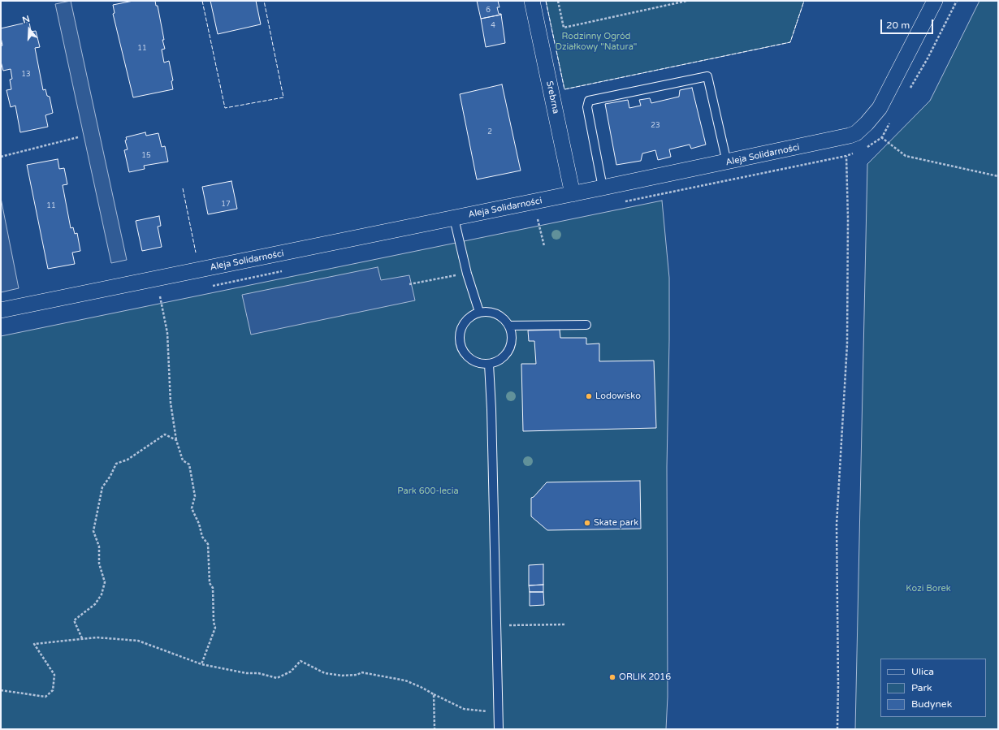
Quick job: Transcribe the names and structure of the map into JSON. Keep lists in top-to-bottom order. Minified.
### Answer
{"streets":{"street":["Srebrna","Aleja Solidarności"]},"crossings":[["Srebrna","Aleja Solidarności"]],"parks":["Rodzinny Ogród Działkowy \"Natura\"","Park 600-lecia","Kozi Borek"],"places":["Lodowisko","Skate park","ORLIK 2016"],"house_numbers":["6","4","11","13","23","2","15","17","11"],"legend":["Ulica","Park","Budynek"],"scale_bar":"20 m","north":"top"}
